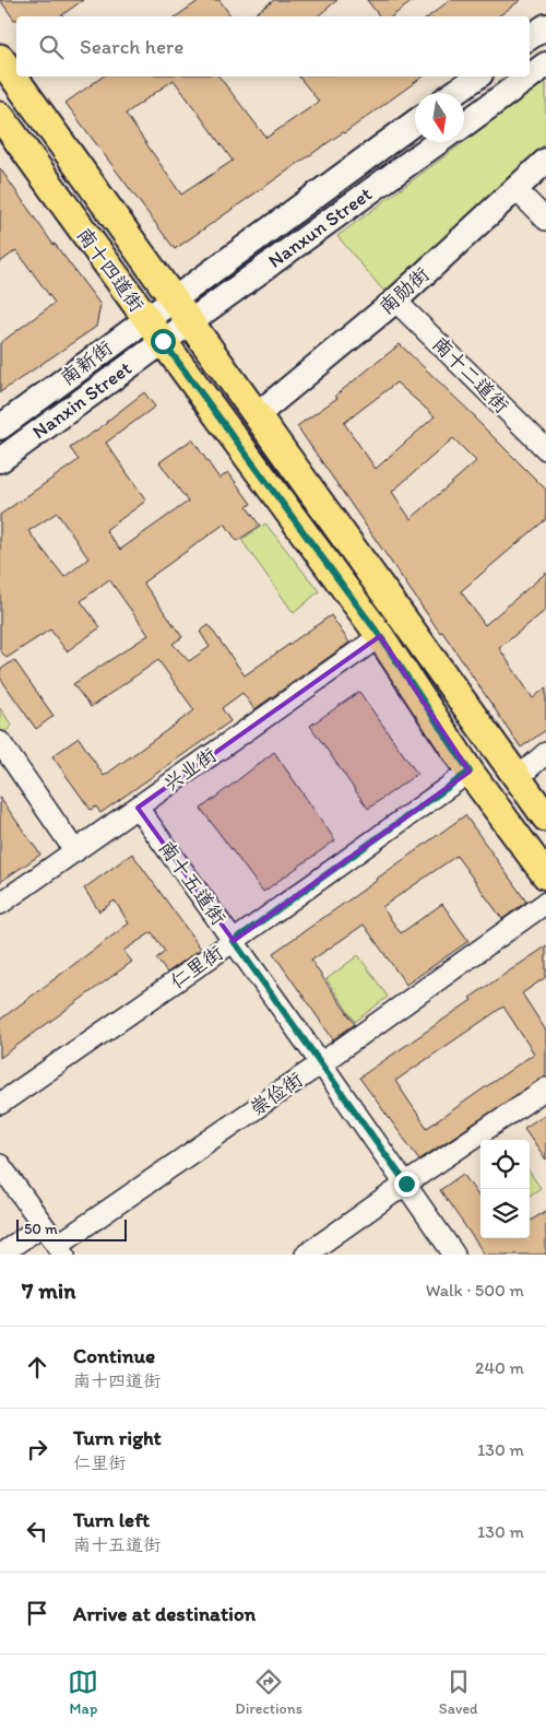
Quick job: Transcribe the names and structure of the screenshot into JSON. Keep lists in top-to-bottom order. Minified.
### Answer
{"streets":{"main road":["Nanxun Street","南十四道街","南勋街","南新街","Nanxin Street"],"street":["南十二道街","兴业街","南十五道街","仁里街","崇俭街"]},"crossings":[["Nanxun Street","Nanxin Street"],["南十四道街","南新街"],["南十四道街","Nanxin Street"],["南十四道街","兴业街"],["南十四道街","仁里街"],["南勋街","南十二道街"],["兴业街","南十五道街"],["南十五道街","仁里街"],["南十五道街","崇俭街"]],"scale_bar":"50 m","north":"bottom","page":{"search":"Search here","scale":"50 m","heading":["7 min","Walk · 500 m"],"list":[["Continue","南十四道街","240 m"],["Turn right","仁里街","130 m"],["Turn left","南十五道街","130 m"],"Arrive at destination"],"nav":["Map","Directions","Saved"]}}
